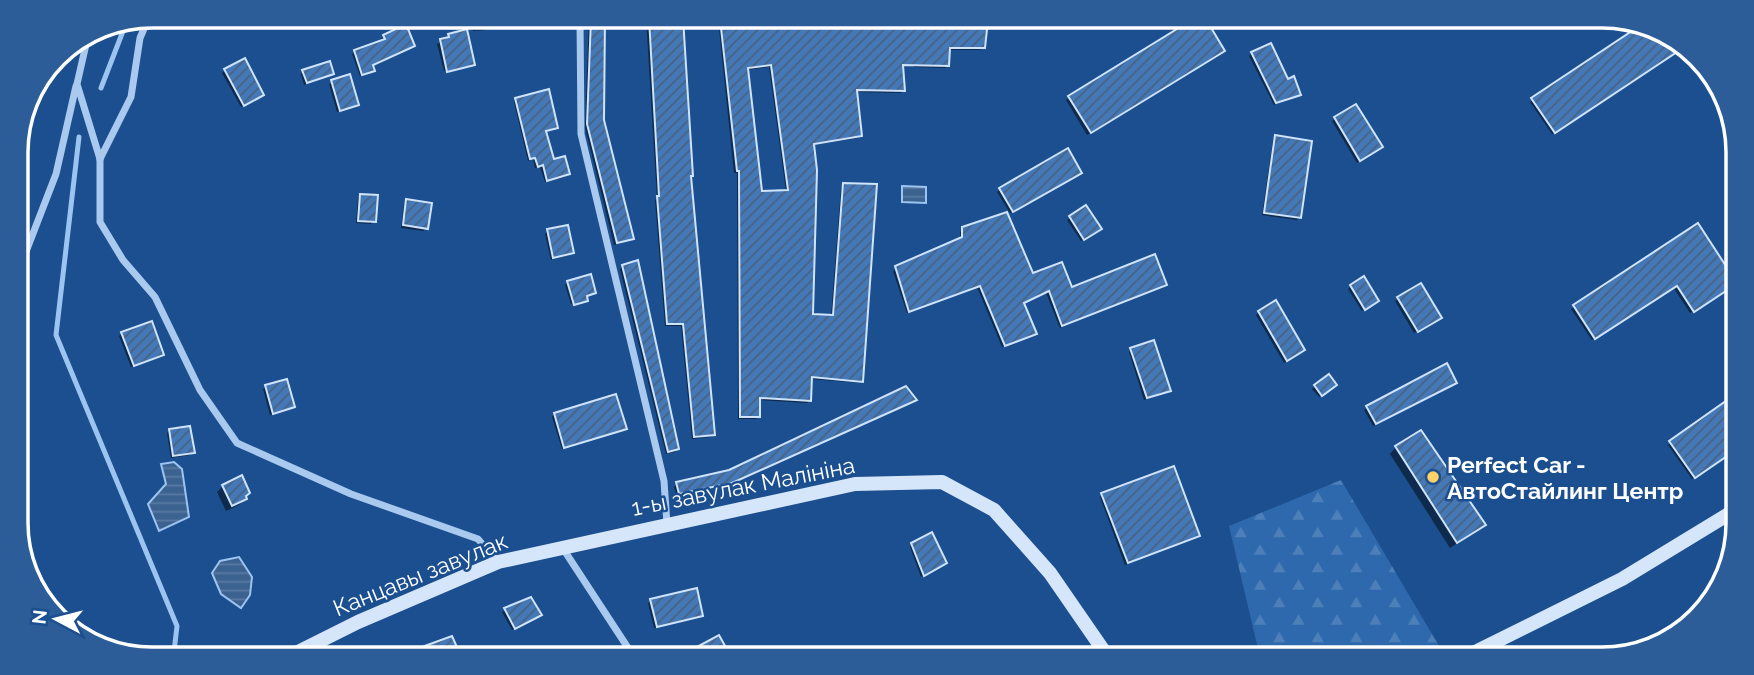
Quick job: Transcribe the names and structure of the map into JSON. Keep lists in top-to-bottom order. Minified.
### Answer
{"streets":{"street":["1-ы завулак Малініна","Канцавы завулак"]},"crossings":[["1-ы завулак Малініна","Канцавы завулак"]],"places":["Perfect Car - АвтоСтайлинг Центр"],"north":"left"}
